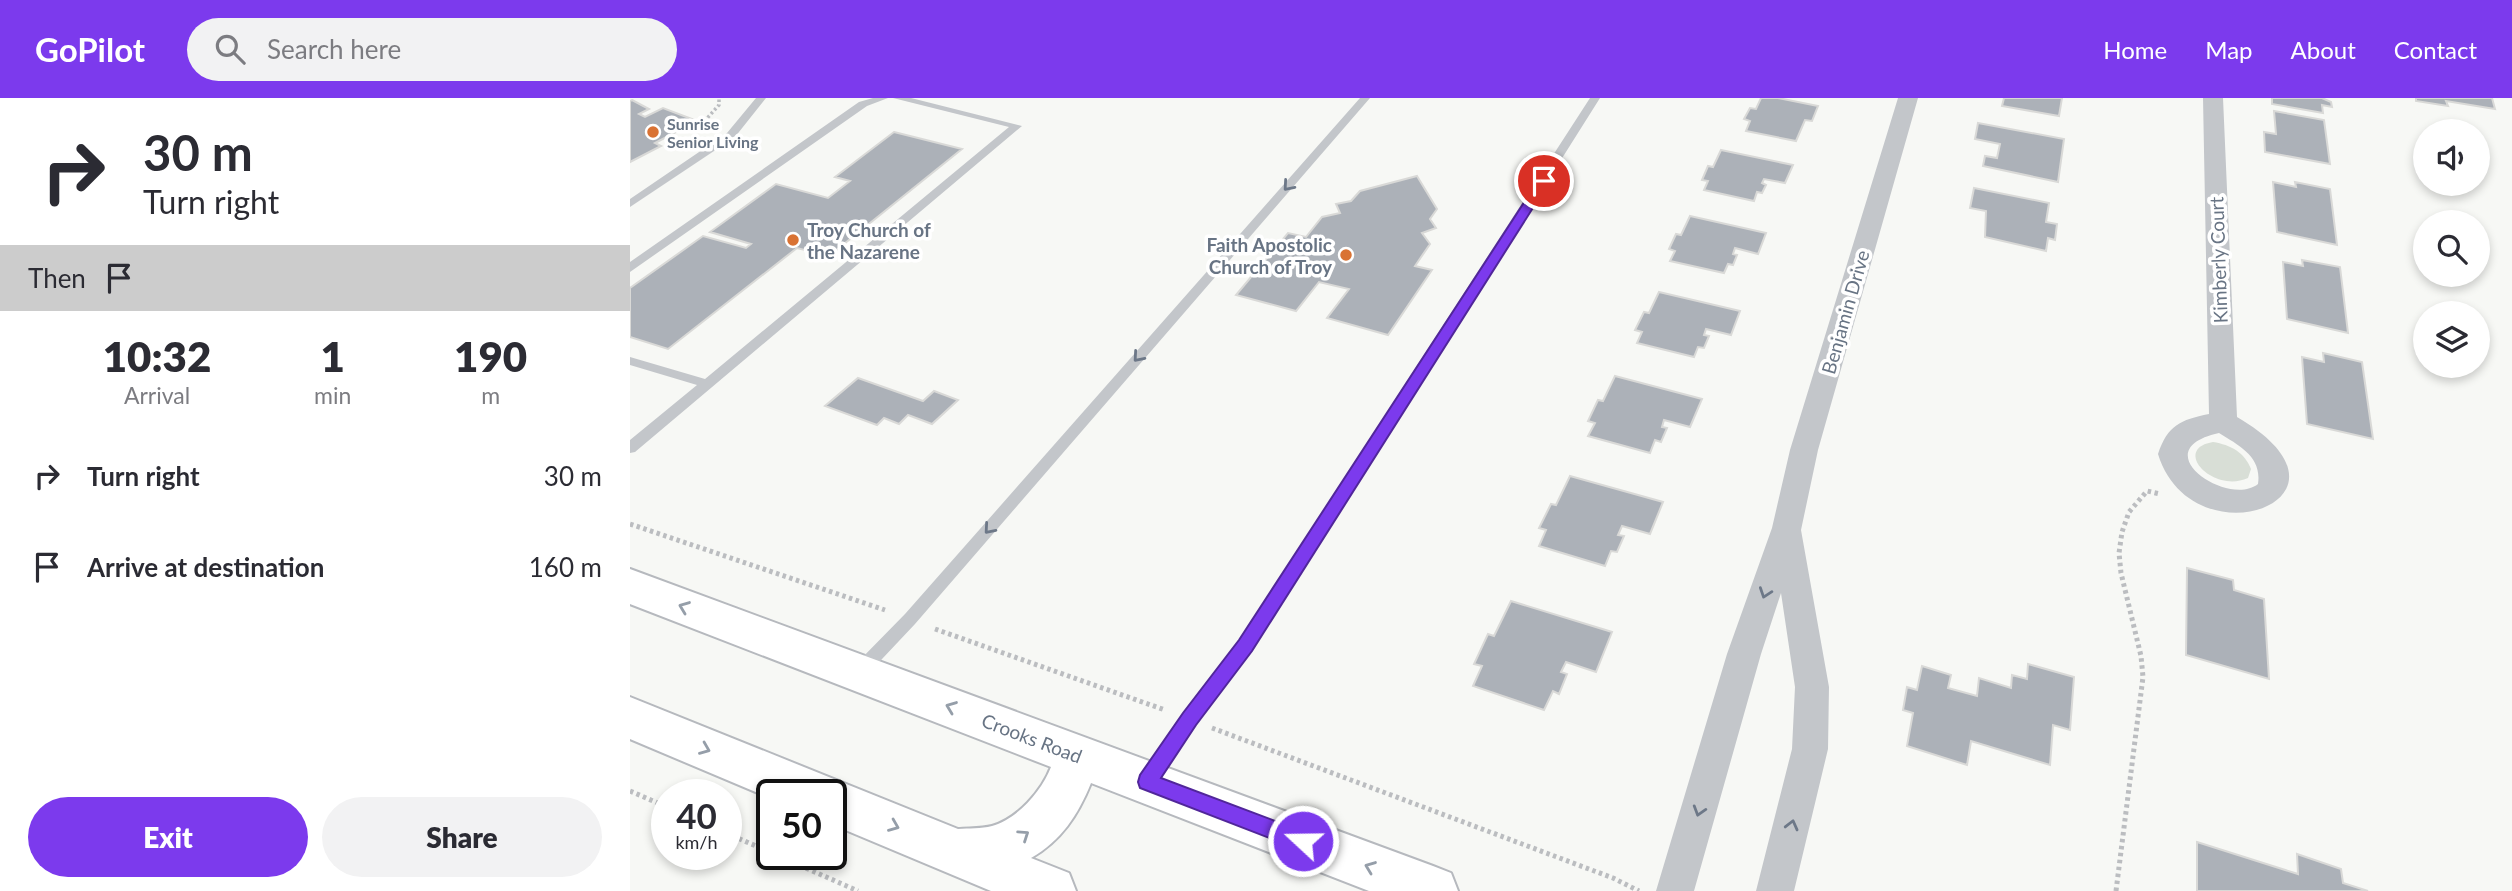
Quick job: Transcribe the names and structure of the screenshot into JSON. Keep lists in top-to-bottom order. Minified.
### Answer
{"streets":{"main road":["Crooks Road"],"street":["Kimberly Court","Benjamin Drive"]},"places":["Sunrise Senior Living","Troy Church of the Nazarene","Faith Apostolic Church of Troy"],"page":{"header":"GoPilot","search":"Search here","nav":["Home","Map","About","Contact"],"turn":["30 m","Turn right"],"then":"Then","eta":["10:32","Arrival","1","min","190","m"],"list":[{"name":"Turn right","value":"30 m"},{"name":"Arrive at destination","value":"160 m"}],"speed":"40 km/h","limit":"50","buttons":["Exit","Share"]}}
